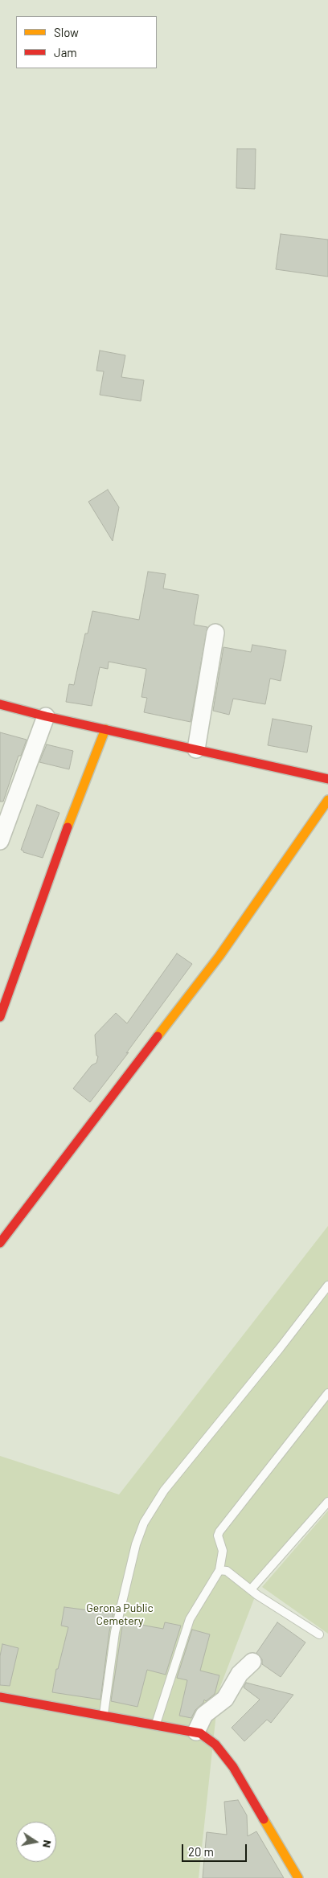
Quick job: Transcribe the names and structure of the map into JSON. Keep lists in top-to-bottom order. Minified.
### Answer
{"parks":["Gerona Public Cemetery"],"legend":["Slow","Jam"],"scale_bar":"20 m","north":"right"}
